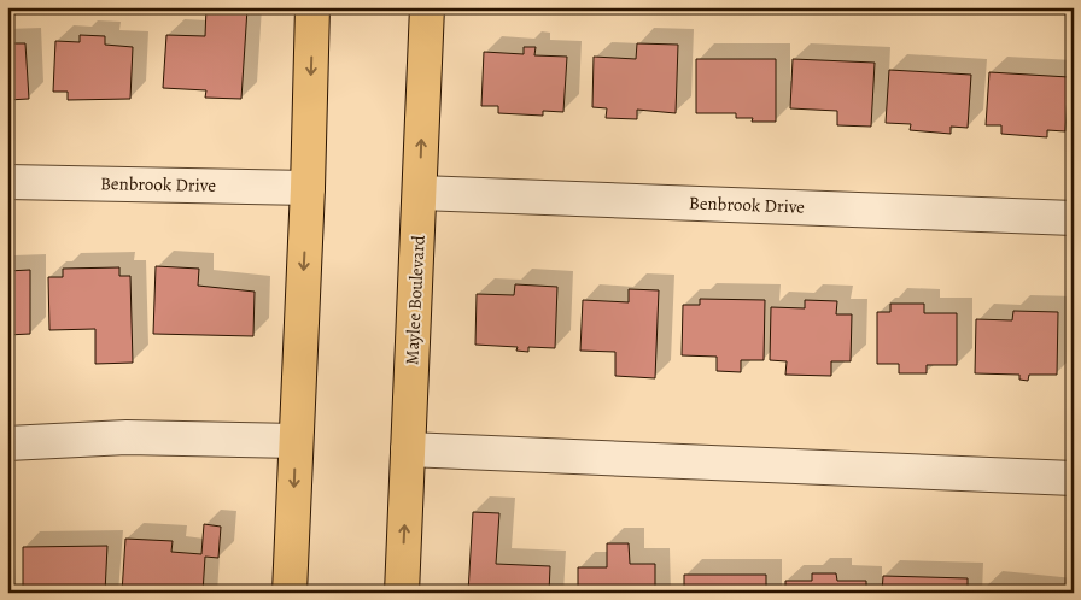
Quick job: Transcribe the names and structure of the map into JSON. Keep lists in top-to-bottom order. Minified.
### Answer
{"streets":{"main road":["Maylee Boulevard"],"street":["Benbrook Drive"]},"crossings":[["Benbrook Drive","Maylee Boulevard"]]}
